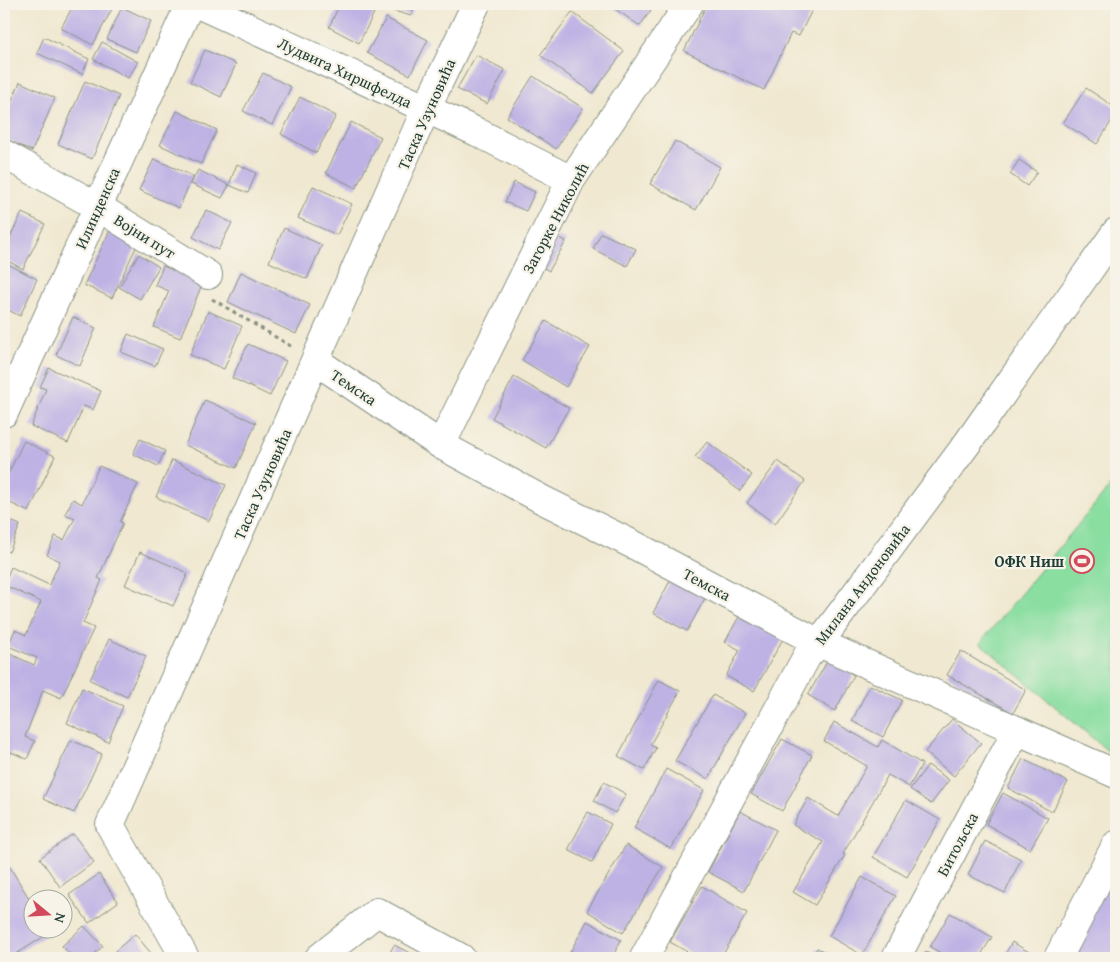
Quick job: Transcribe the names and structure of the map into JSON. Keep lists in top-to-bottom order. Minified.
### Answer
{"streets":{"street":["Лудвига Хиршфелда","Таска Узуновића","Илинденска","Загорке Николић","Војни пут","Темска","Милана Андоновића","Битољска"]},"crossings":[["Лудвига Хиршфелда","Таска Узуновића"],["Лудвига Хиршфелда","Загорке Николић"],["Таска Узуновића","Темска"],["Илинденска","Војни пут"],["Загорке Николић","Темска"],["Темска","Милана Андоновића"],["Темска","Битољска"]],"places":{"sports":["ОФК Ниш"]},"north":"right"}
